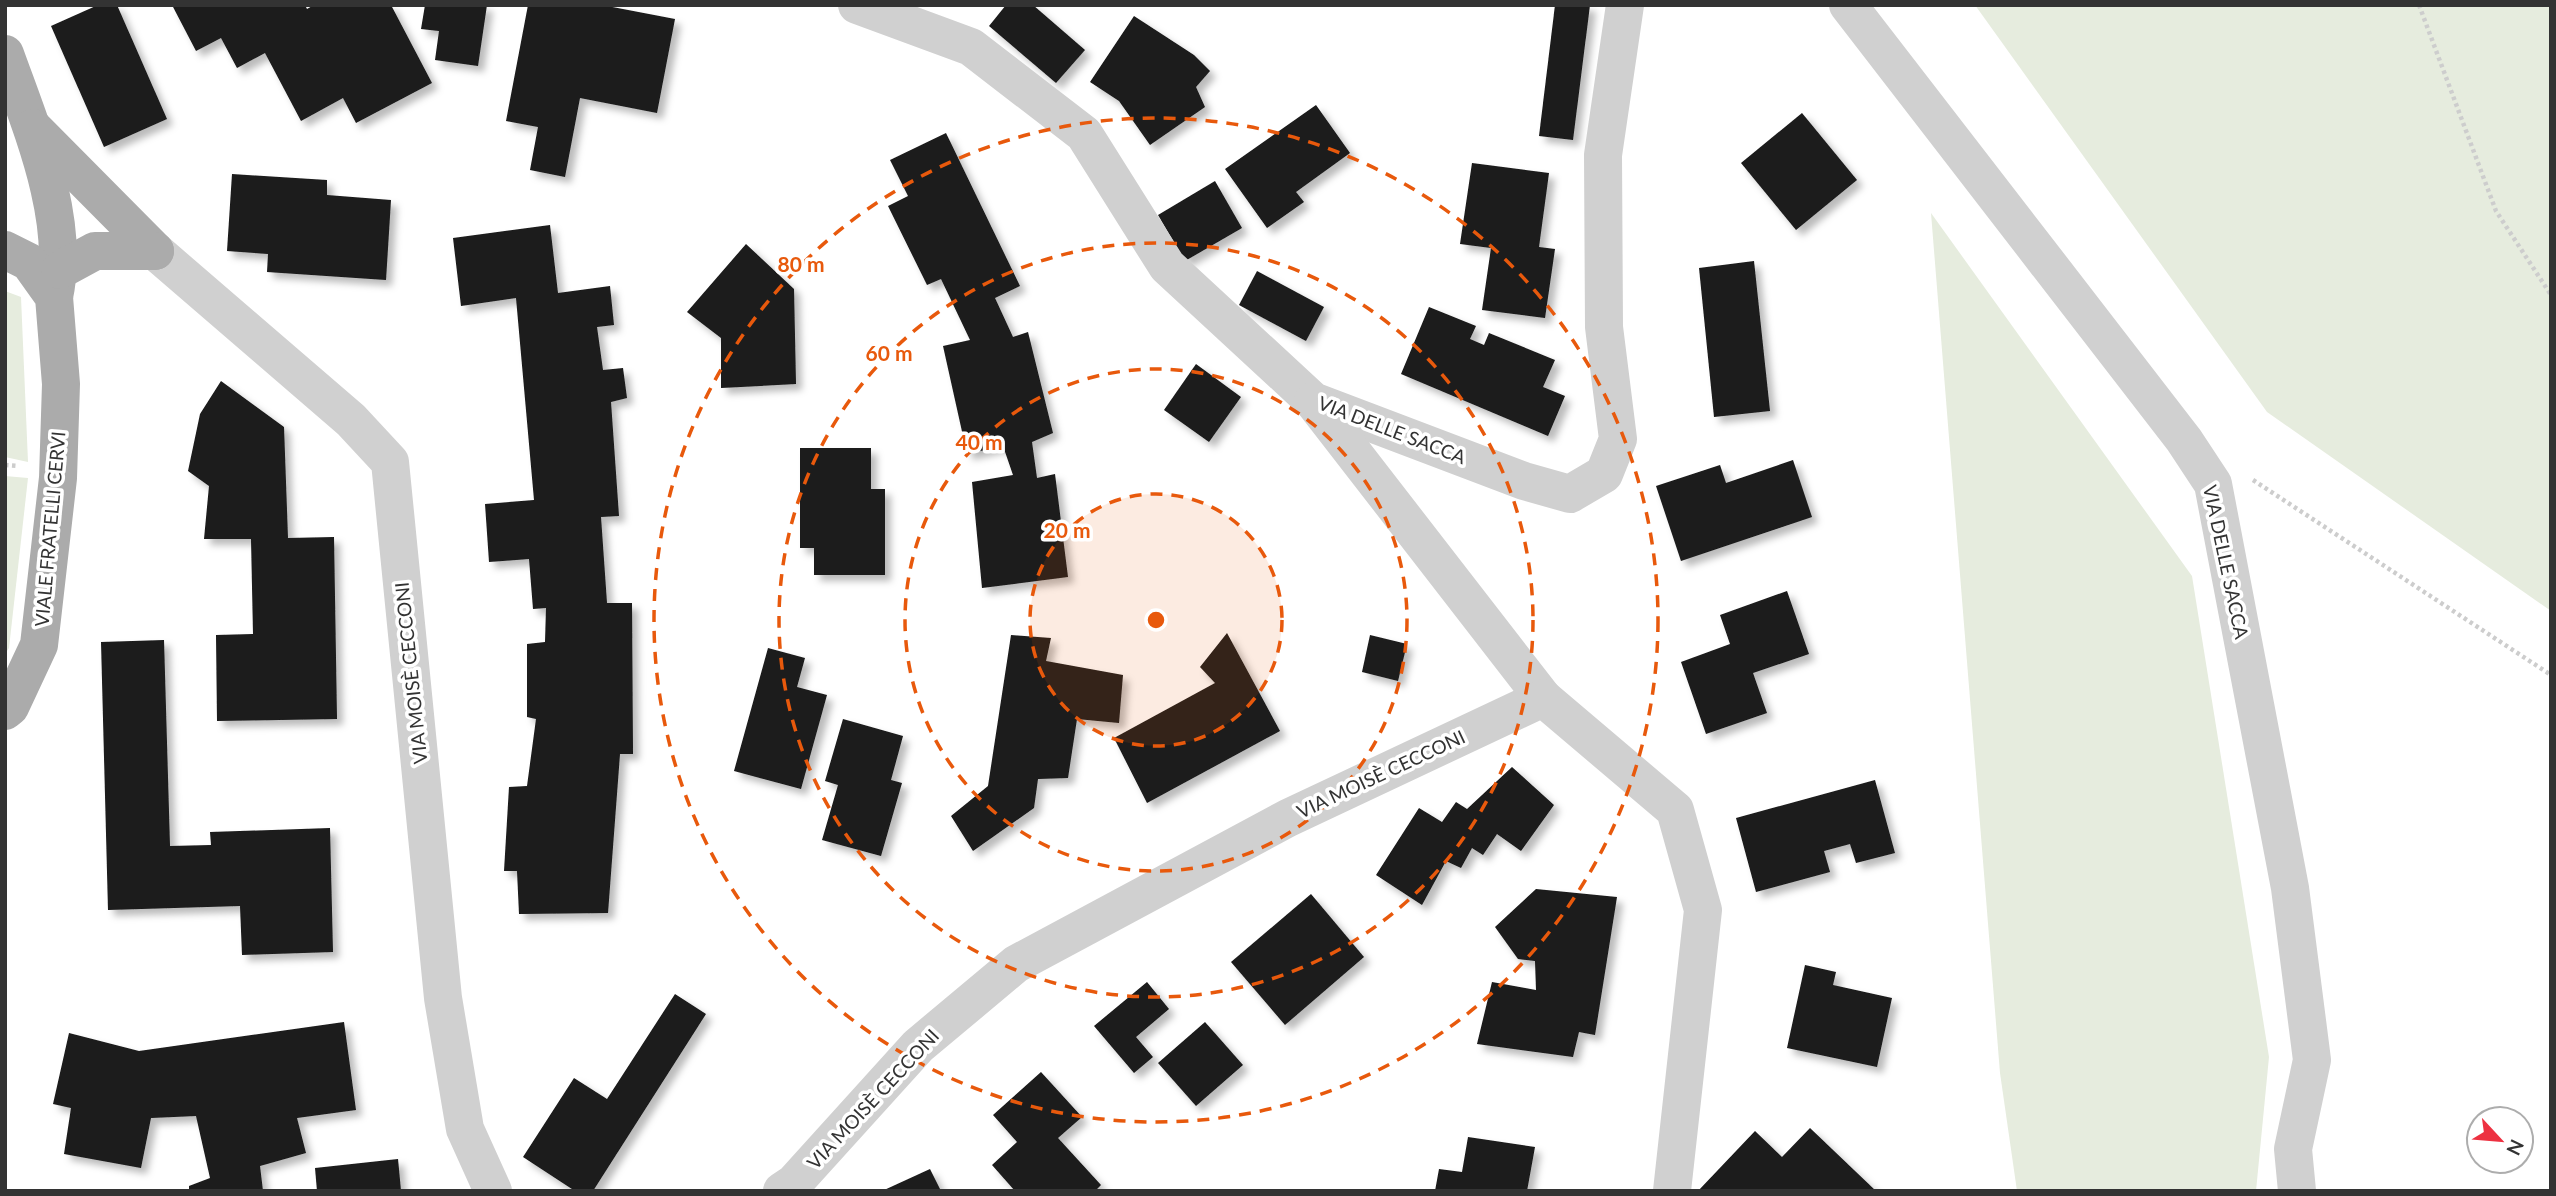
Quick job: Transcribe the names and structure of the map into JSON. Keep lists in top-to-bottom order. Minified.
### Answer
{"streets":{"main road":["VIALE FRATELLI CERVI"],"street":["VIA DELLE SACCA","VIA MOISÈ CECCONI"]},"north":"bottom right","rings":["80 m","60 m","40 m","20 m"]}
